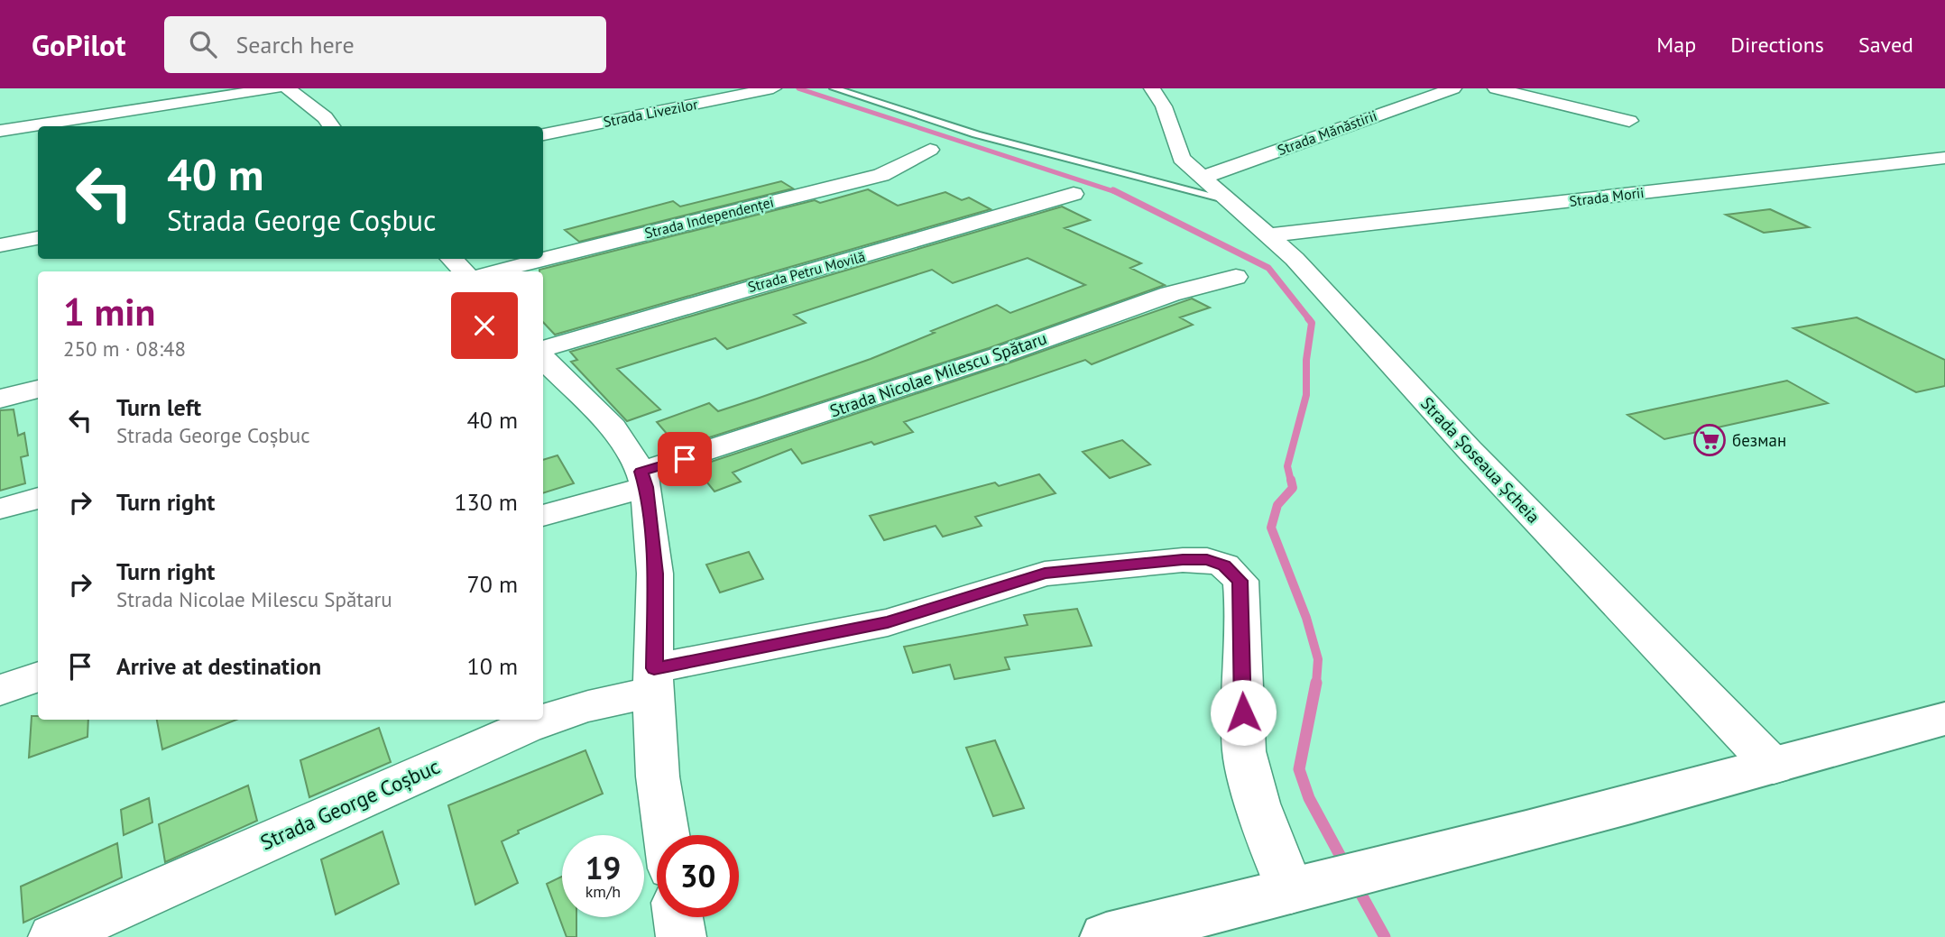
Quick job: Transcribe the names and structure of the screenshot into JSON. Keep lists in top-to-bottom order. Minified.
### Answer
{"streets":{"street":["Strada Livezilor","Strada Mănăstirii","Strada Morii","Strada Independenței","Strada Petru Movilă","Strada Nicolae Milescu Spătaru","Strada Șoseaua Șcheia","Strada George Coșbuc"]},"crossings":[["Strada Mănăstirii","Strada Șoseaua Șcheia"],["Strada Morii","Strada Șoseaua Șcheia"]],"places":{"supermarket":["безман"]},"page":{"header":"GoPilot","search":"Search here","nav":["Map","Directions","Saved"],"turn":["40 m","Strada George Coșbuc"],"heading":["1 min","250 m · 08:48"],"list":[{"name":"Turn left","note":"Strada George Coșbuc","value":"40 m"},{"name":"Turn right","value":"130 m"},{"name":"Turn right","note":"Strada Nicolae Milescu Spătaru","value":"70 m"},{"name":"Arrive at destination","value":"10 m"}],"speed":"19 km/h","limit":"30"}}
